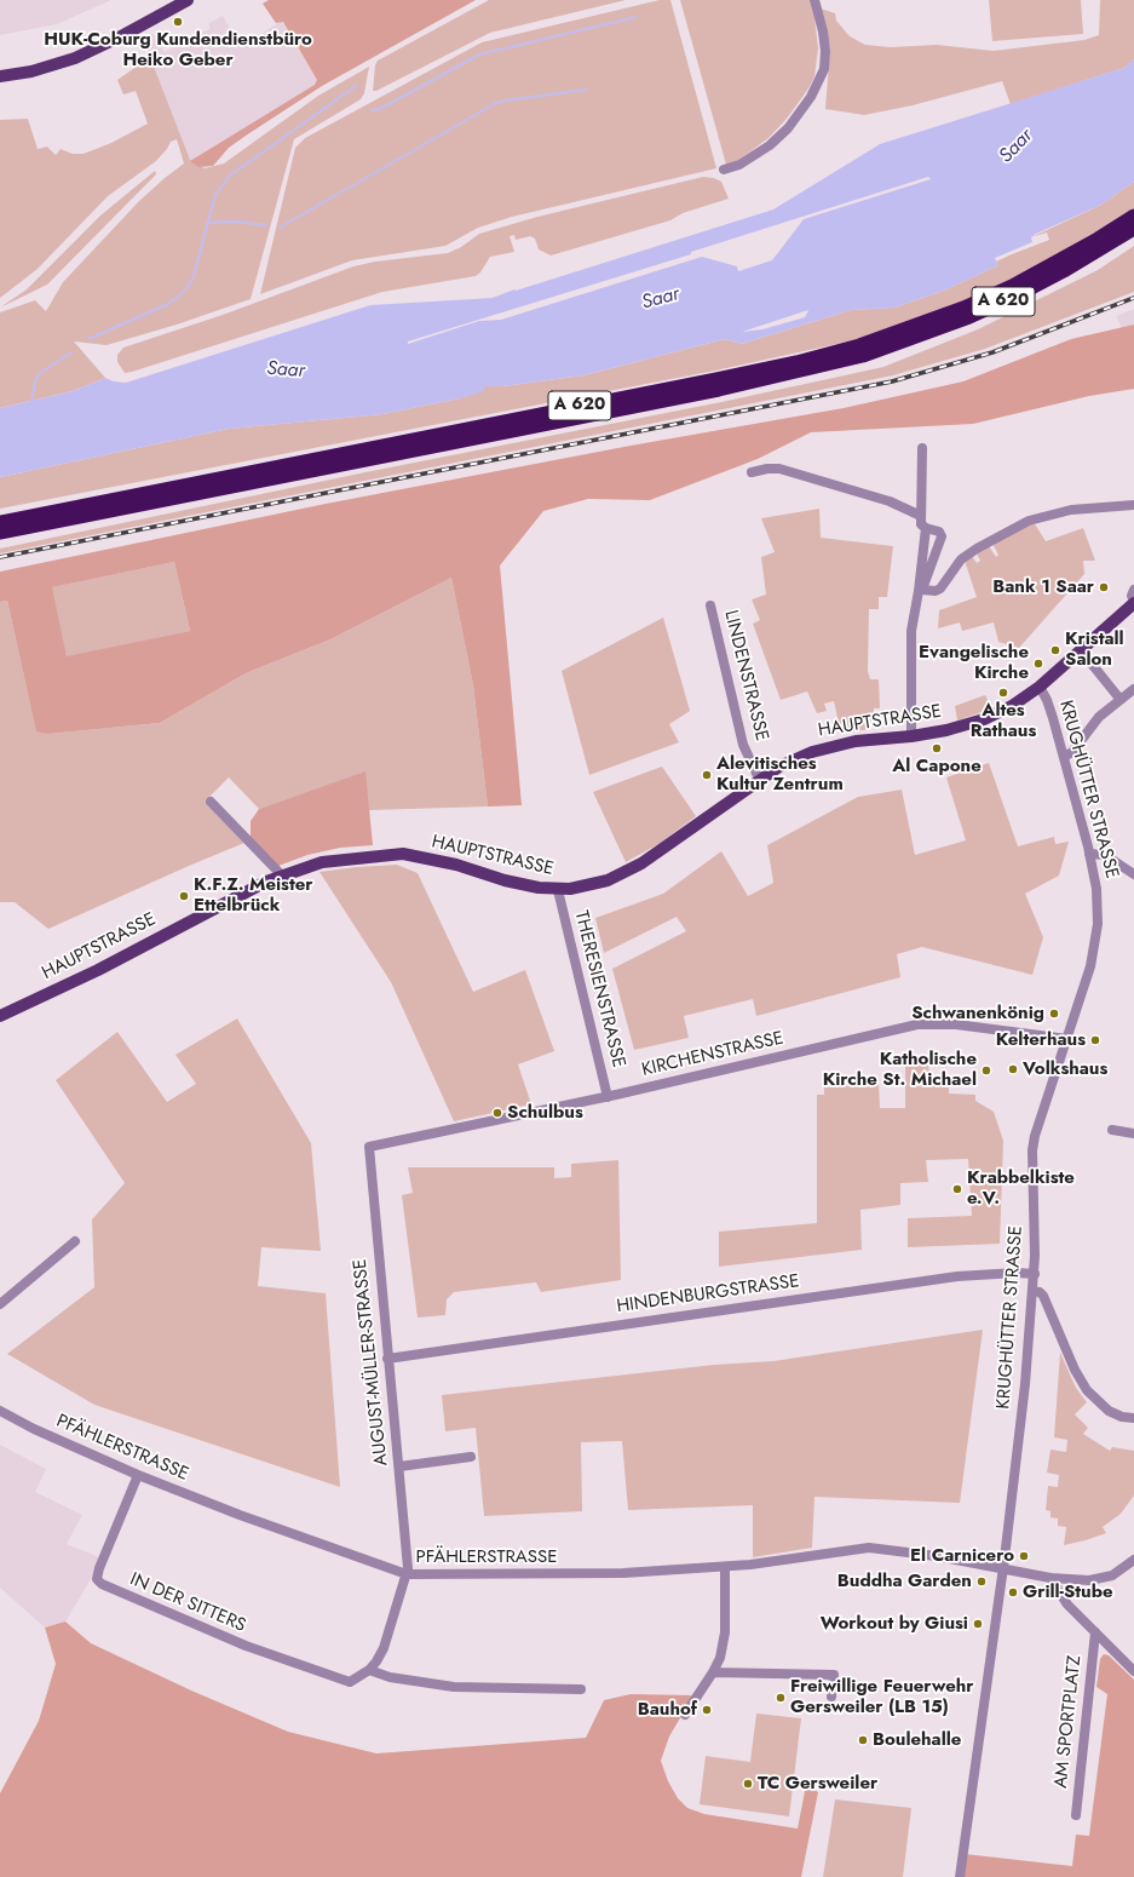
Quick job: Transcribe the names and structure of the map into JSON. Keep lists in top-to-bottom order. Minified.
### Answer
{"streets":{"highway":["A 620"],"main road":["HAUPTSTRASSE"],"street":["LINDENSTRASSE","KRUGHÜTTER STRASSE","THERESIENSTRASSE","KIRCHENSTRASSE","HINDENBURGSTRASSE","AUGUST-MÜLLER-STRASSE","PFÄHLERSTRASSE","IN DER SITTERS","AM SPORTPLATZ"]},"crossings":[["LINDENSTRASSE","HAUPTSTRASSE"],["HAUPTSTRASSE","KRUGHÜTTER STRASSE"],["HAUPTSTRASSE","THERESIENSTRASSE"],["KRUGHÜTTER STRASSE","KIRCHENSTRASSE"],["KRUGHÜTTER STRASSE","HINDENBURGSTRASSE"],["KRUGHÜTTER STRASSE","PFÄHLERSTRASSE"],["THERESIENSTRASSE","KIRCHENSTRASSE"],["KIRCHENSTRASSE","AUGUST-MÜLLER-STRASSE"],["HINDENBURGSTRASSE","AUGUST-MÜLLER-STRASSE"],["AUGUST-MÜLLER-STRASSE","PFÄHLERSTRASSE"],["AUGUST-MÜLLER-STRASSE","IN DER SITTERS"],["PFÄHLERSTRASSE","IN DER SITTERS"]],"water":["Saar"],"places":["HUK-Coburg Kundendienstbüro Heiko Geber","Bank 1 Saar","Kristall Salon","Evangelische Kirche","Altes Rathaus","Al Capone","Alevitisches Kultur Zentrum","K.F.Z. Meister Ettelbrück","Schwanenkönig","Kelterhaus","Volkshaus","Katholische Kirche St. Michael","Schulbus","Krabbelkiste e.V.","El Carnicero","Buddha Garden","Grill-Stube","Workout by Giusi","Freiwillige Feuerwehr Gersweiler (LB 15)","Bauhof","Boulehalle","TC Gersweiler"]}
